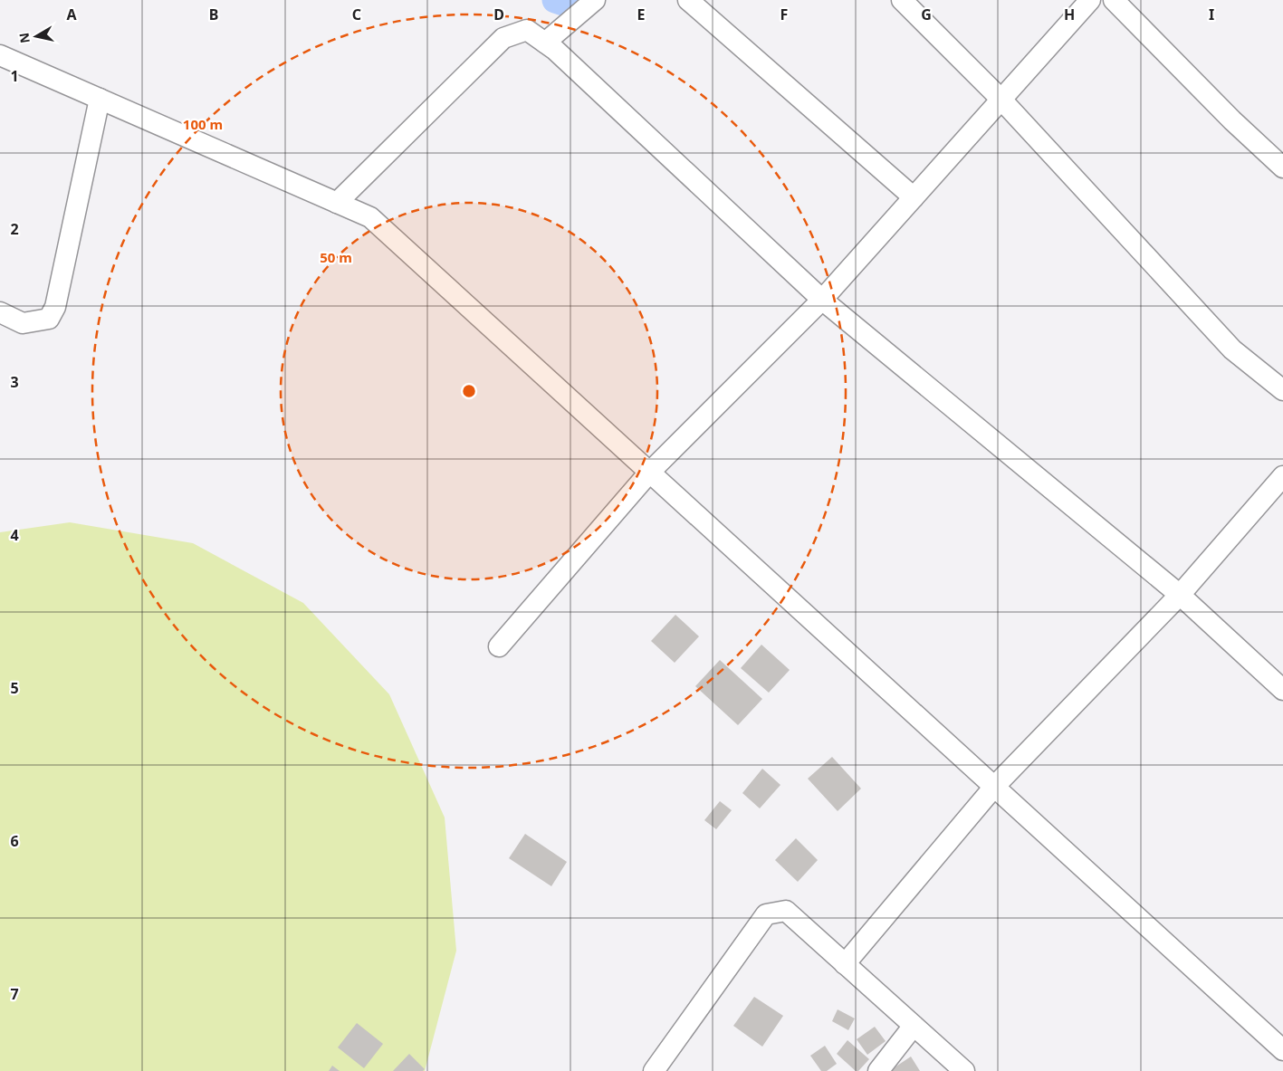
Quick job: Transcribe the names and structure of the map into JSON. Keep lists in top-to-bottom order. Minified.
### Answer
{"north":"left","grid":{"columns":["A","B","C","D","E","F","G","H","I"],"rows":["1","2","3","4","5","6","7"]},"rings":["100 m","50 m"]}
